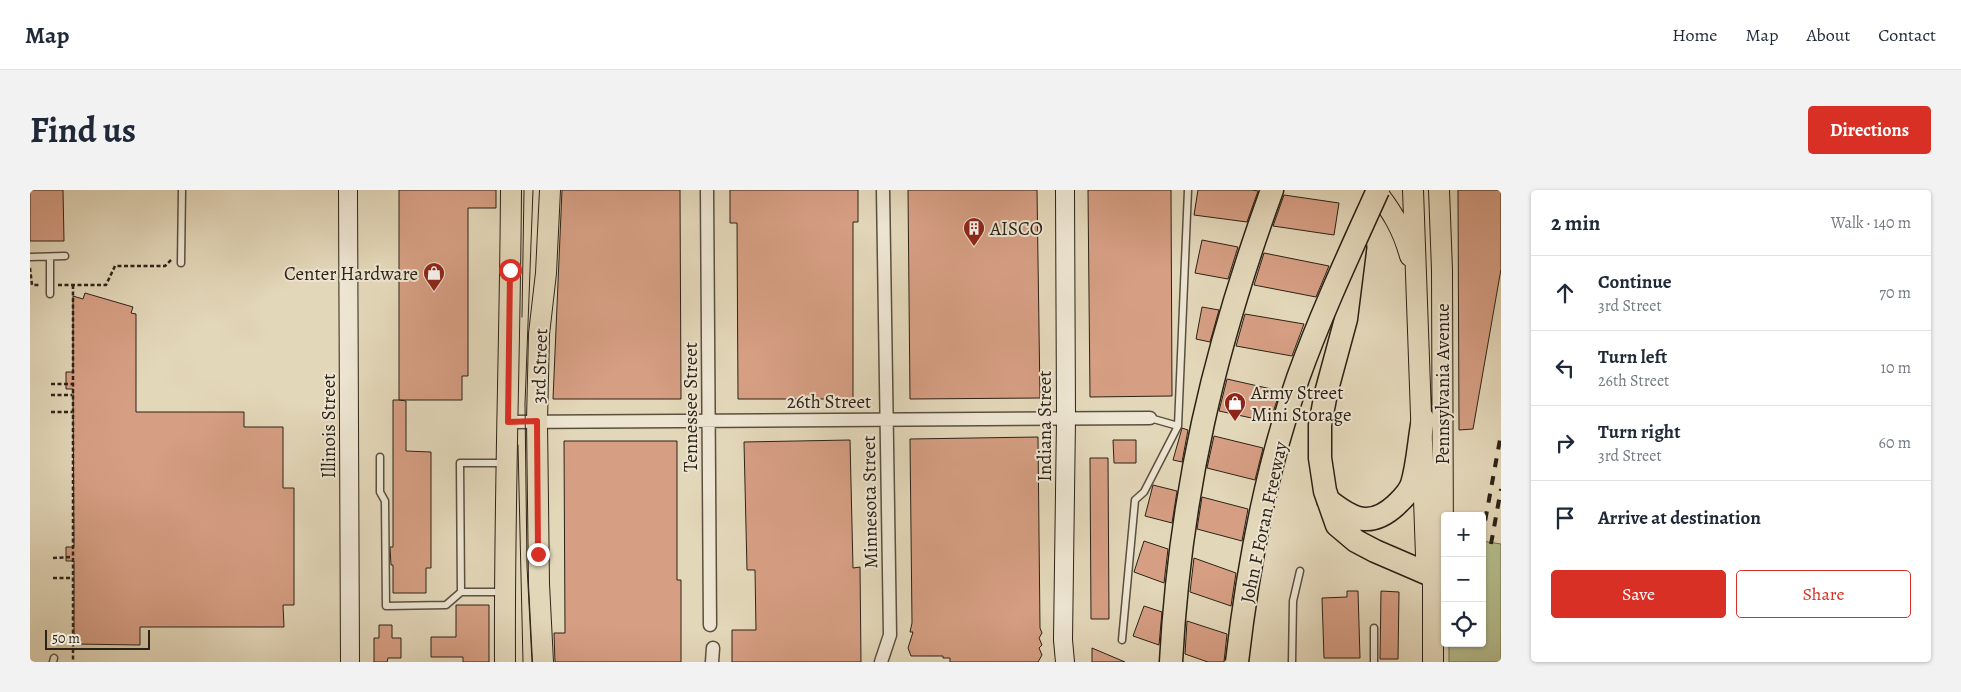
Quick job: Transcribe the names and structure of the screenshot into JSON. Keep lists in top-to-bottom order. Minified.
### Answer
{"streets":{"highway":["John F Foran Freeway"],"main road":["3rd Street","Pennsylvania Avenue","Illinois Street","Indiana Street"],"street":["26th Street","Tennessee Street","Minnesota Street"]},"crossings":[["3rd Street","26th Street"],["26th Street","Tennessee Street"],["26th Street","Indiana Street"],["26th Street","Minnesota Street"]],"places":{"building":["AISCO"],"shop":["Center Hardware","Army Street Mini Storage"]},"scale_bar":"50 m","page":{"header":"Map","nav":["Home","Map","About","Contact"],"title":"Find us","buttons":["Directions",["Save","Share"]],"heading":["2 min","Walk · 140 m"],"list":[["Continue","3rd Street","70 m"],["Turn left","26th Street","10 m"],["Turn right","3rd Street","60 m"],"Arrive at destination"],"map_buttons":["+","−"],"scale":"50 m"}}
